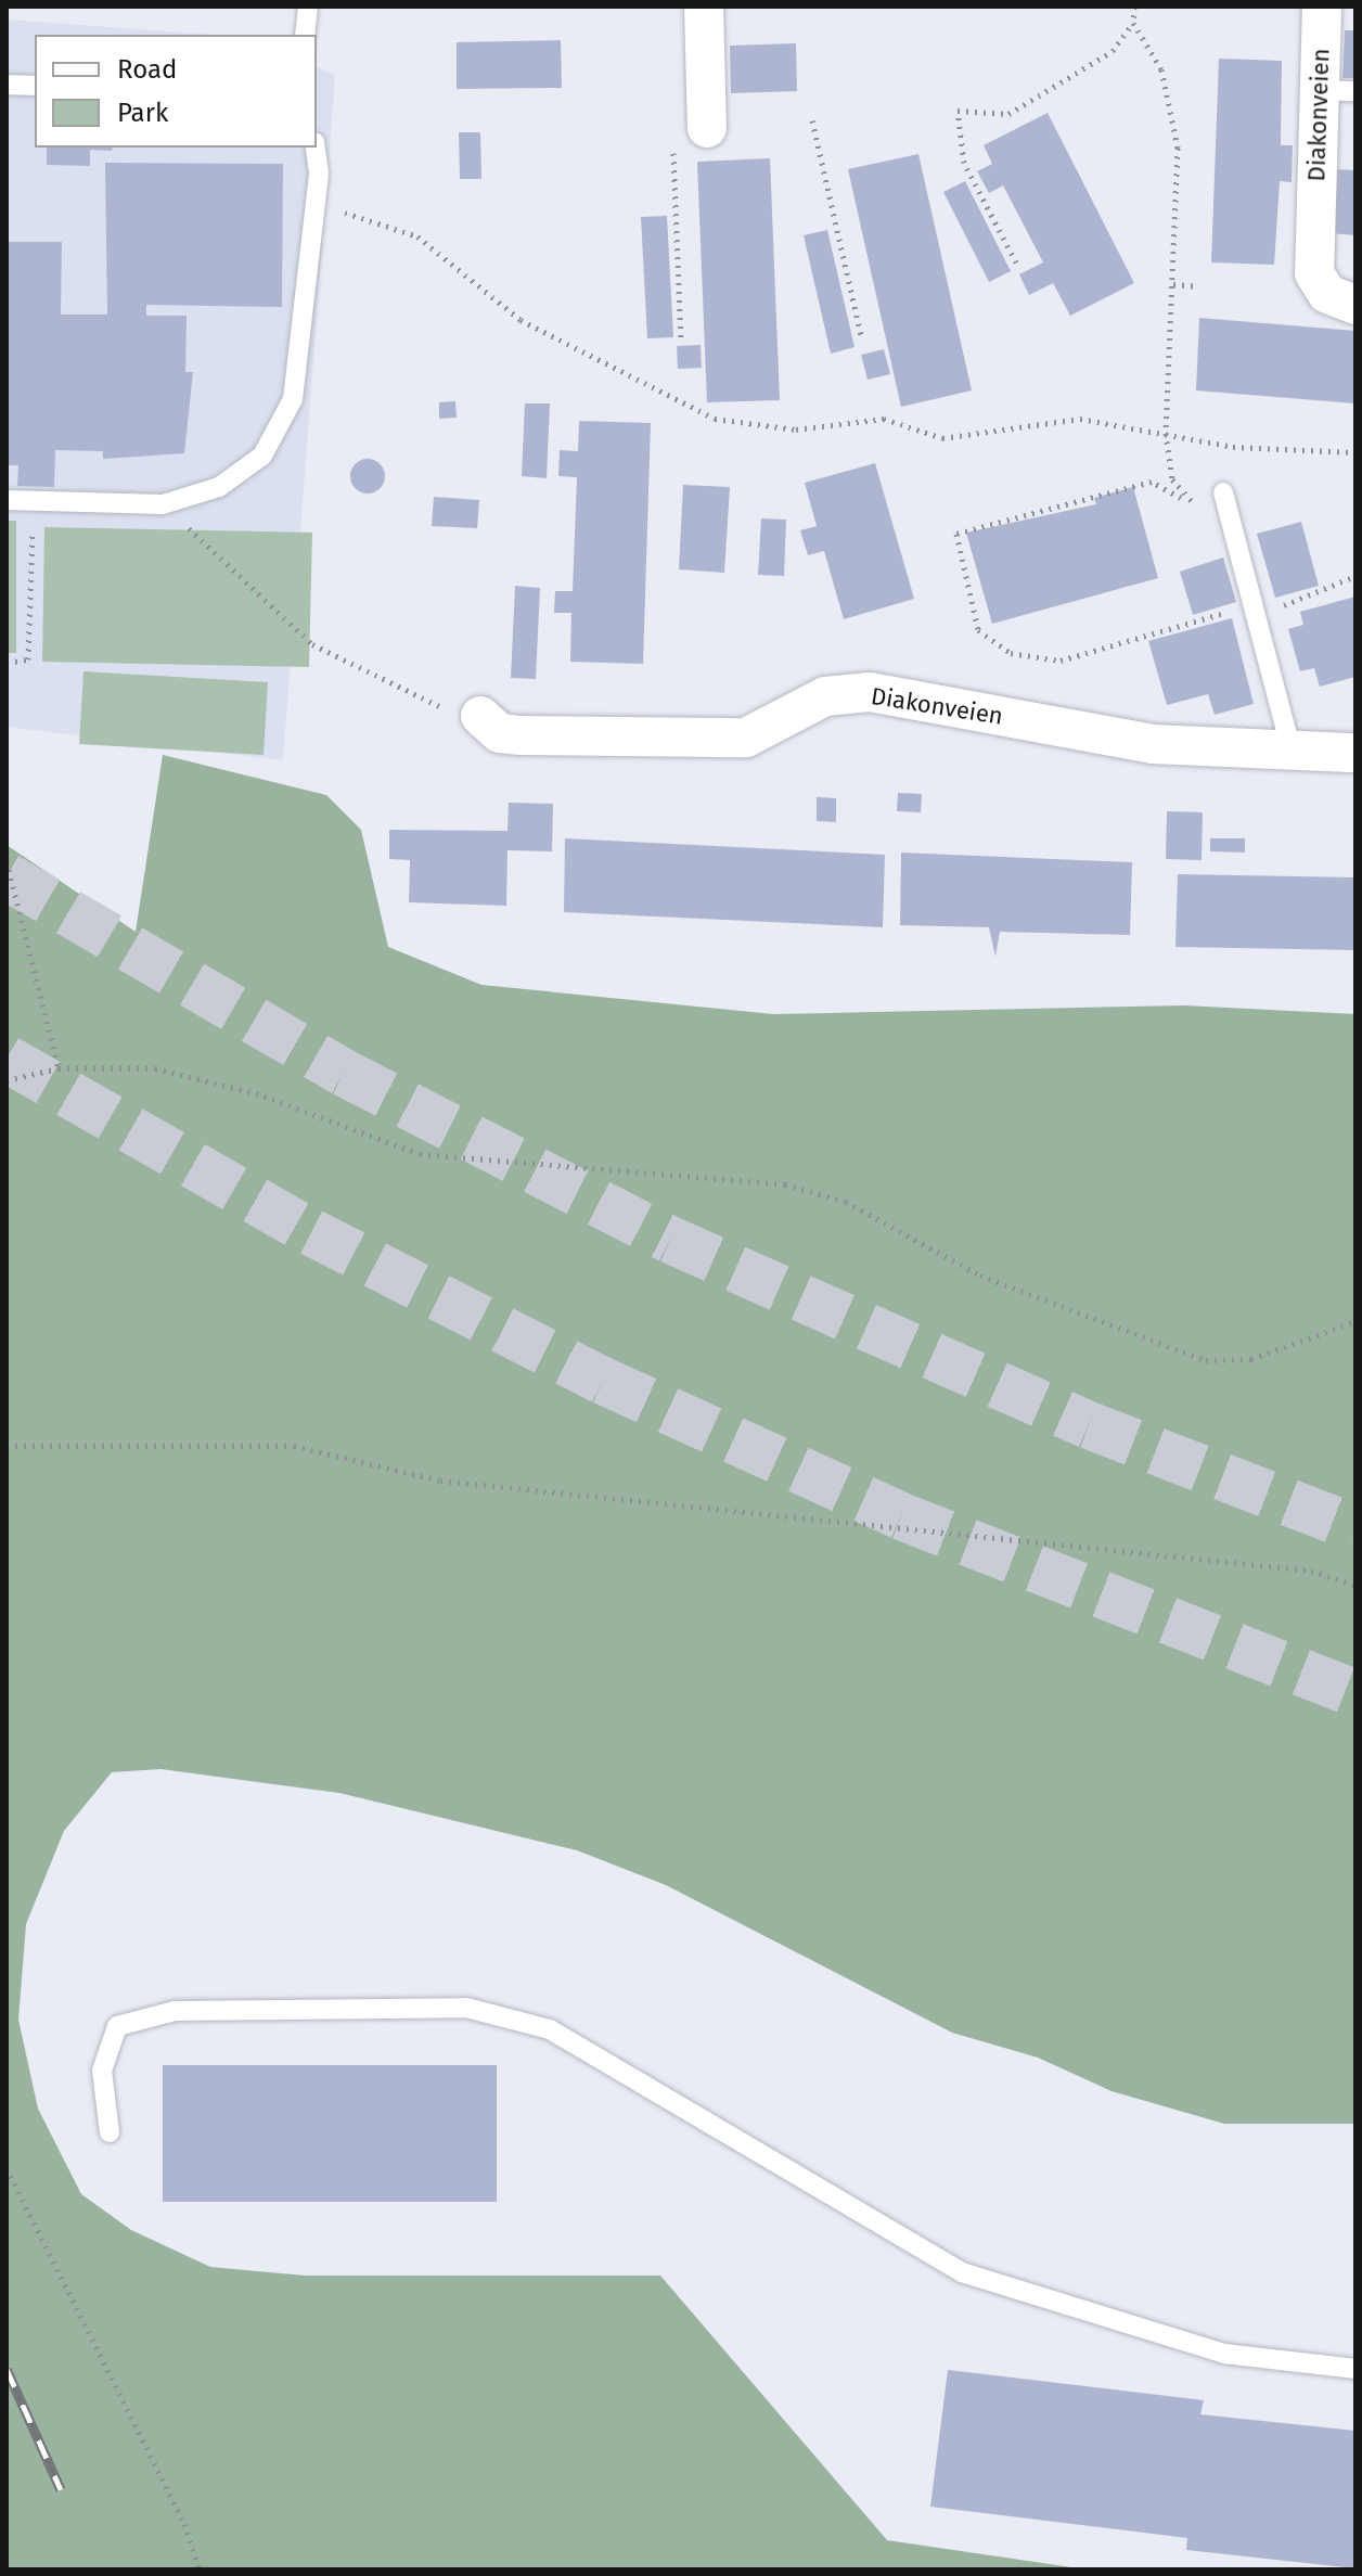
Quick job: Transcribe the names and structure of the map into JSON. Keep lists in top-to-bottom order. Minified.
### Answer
{"streets":{"street":["Diakonveien"]},"legend":["Road","Park"]}
